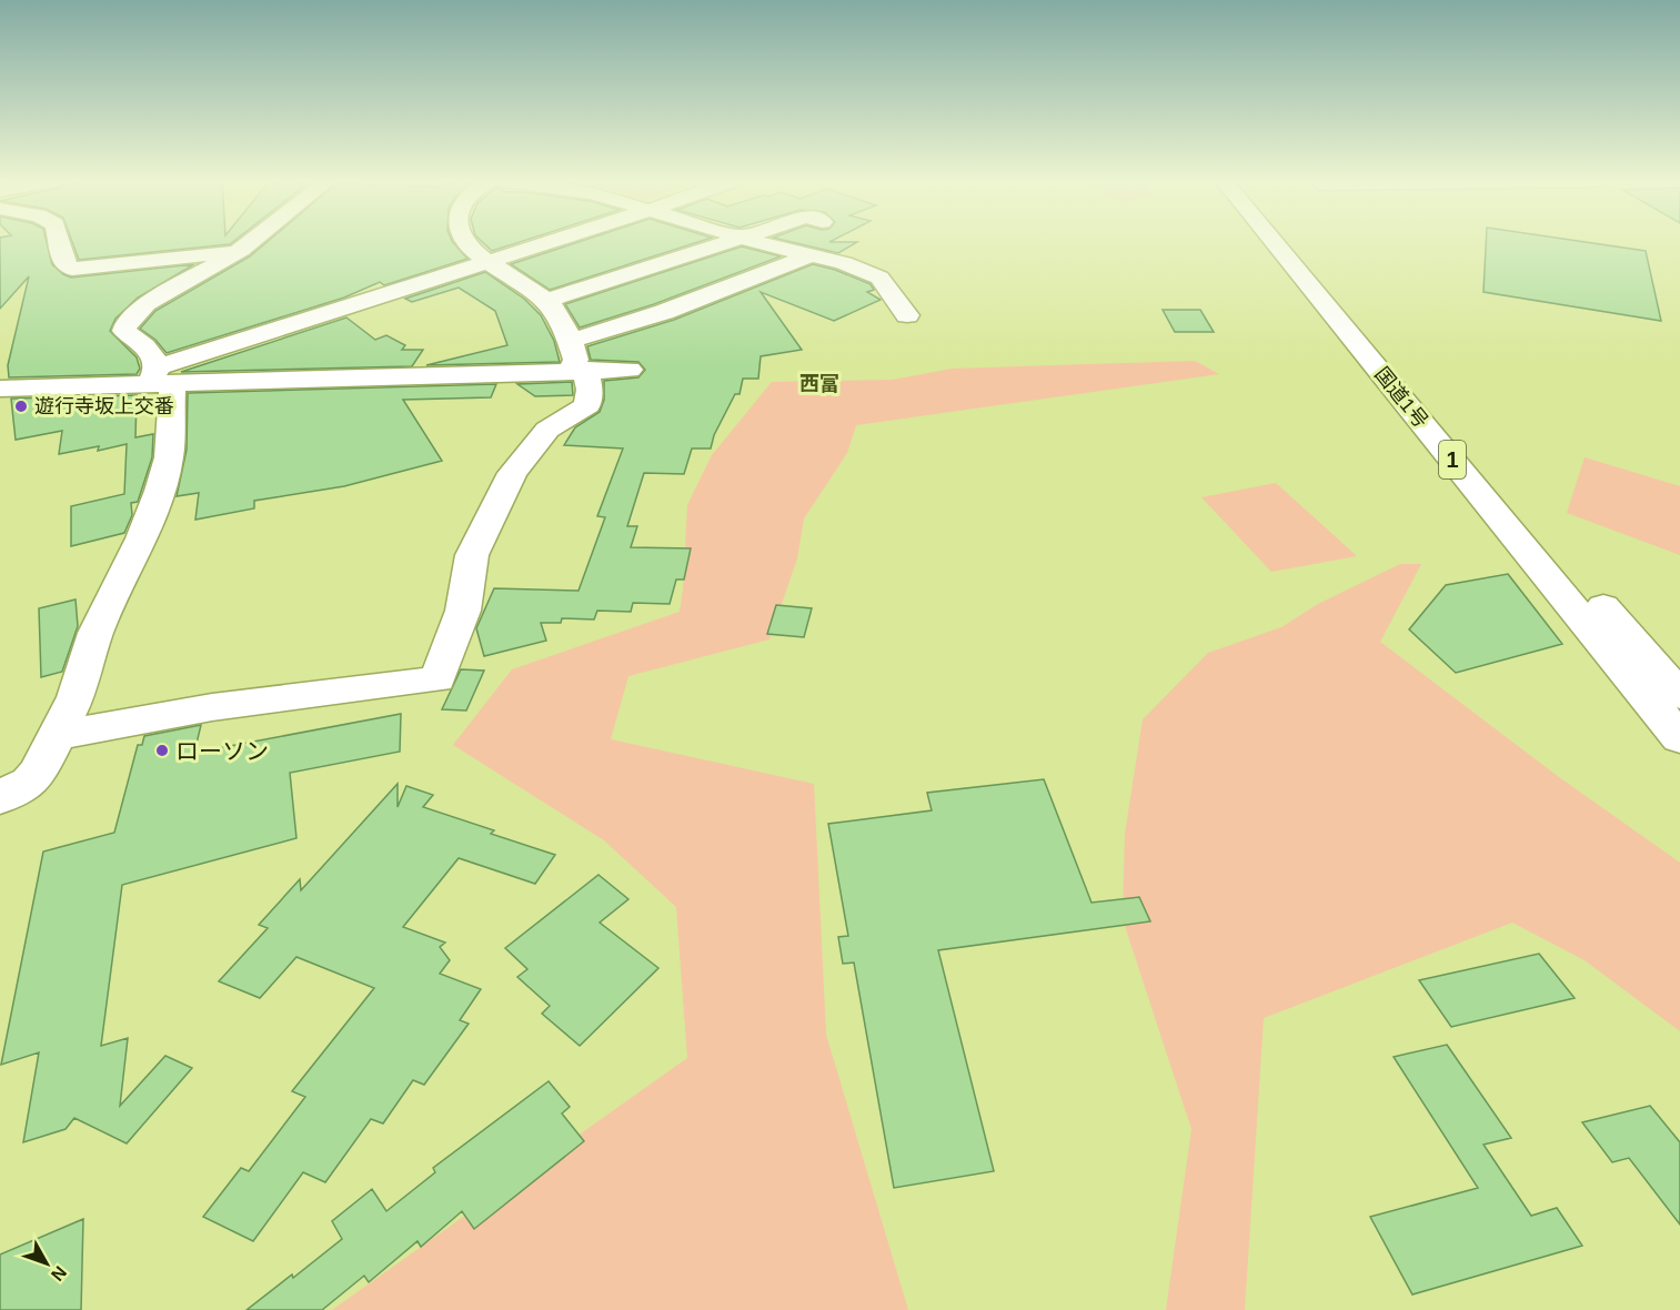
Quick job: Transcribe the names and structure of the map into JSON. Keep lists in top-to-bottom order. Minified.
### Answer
{"streets":{"main road":["国道1号","1"]},"districts":["西富"],"places":["遊行寺坂上交番","ローソン"],"north":"bottom right"}
